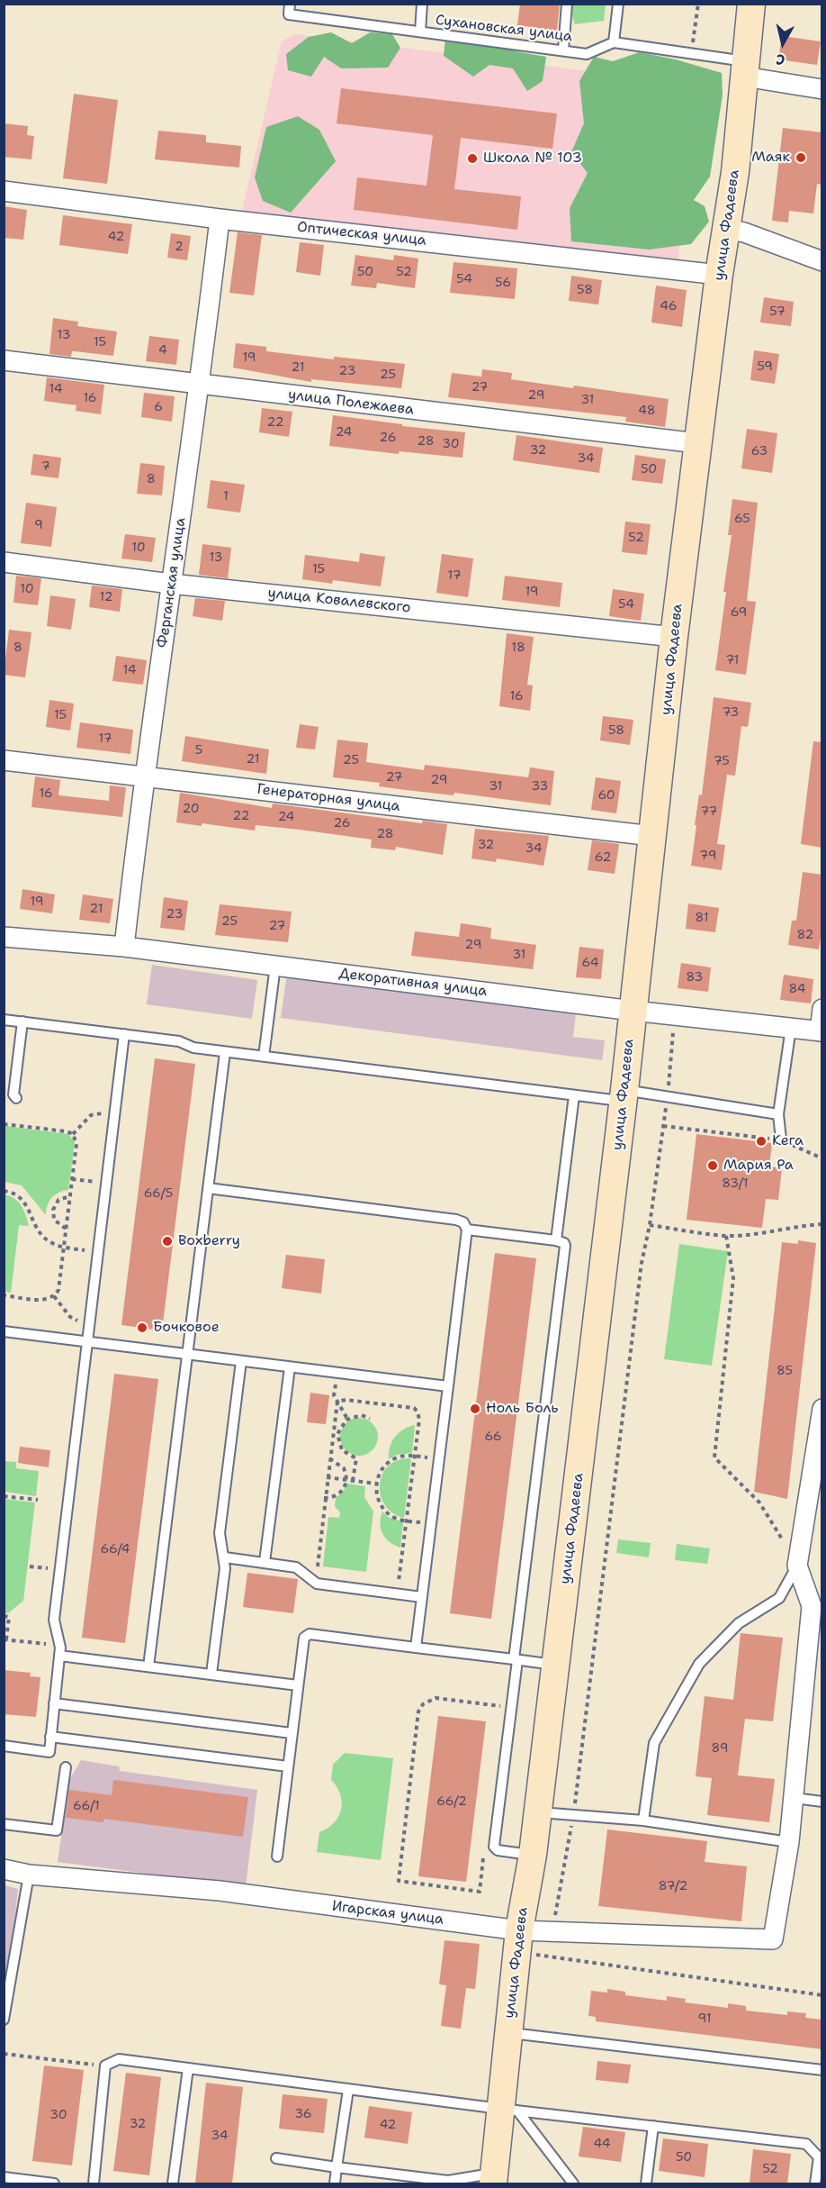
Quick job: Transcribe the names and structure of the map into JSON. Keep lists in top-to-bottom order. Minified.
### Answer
{"streets":{"street":["улица Фадеева","Оптическая улица","улица Полежаева","Ферганская улица","улица Ковалевского","Генераторная улица","Декоративная улица","Игарская улица"],"lane":["Сухановская улица"]},"crossings":[["улица Фадеева","Оптическая улица"],["улица Фадеева","улица Полежаева"],["улица Фадеева","улица Ковалевского"],["улица Фадеева","Генераторная улица"],["улица Фадеева","Декоративная улица"],["улица Фадеева","Игарская улица"],["Оптическая улица","Ферганская улица"],["улица Полежаева","Ферганская улица"],["Ферганская улица","улица Ковалевского"],["Ферганская улица","Генераторная улица"],["Ферганская улица","Декоративная улица"]],"places":["Маяк","Школа № 103","Кега","Мария Ра","Boxberry","Бочковое","Ноль Боль"],"house_numbers":["42","2","50","52","54","56","58","46","57","13","15","4","19","59","21","23","25","27","14","29","16","31","6","48","22","24","26","28","30","32","63","34","7","50","8","1","65","9","52","10","13","15","17","10","19","12","54","69","8","18","71","14","16","73","15","58","17","5","21","25","75","27","29","31","33","16","60","20","77","22","24","26","28","32","34","79","62","19","21","23","81","25","27","82","29","31","64","83","84","83/1","66/5","85","66","66/4","89","66/2","66/1","87/2","91","36","30","32","42","34","44","50","52"],"north":"bottom"}
